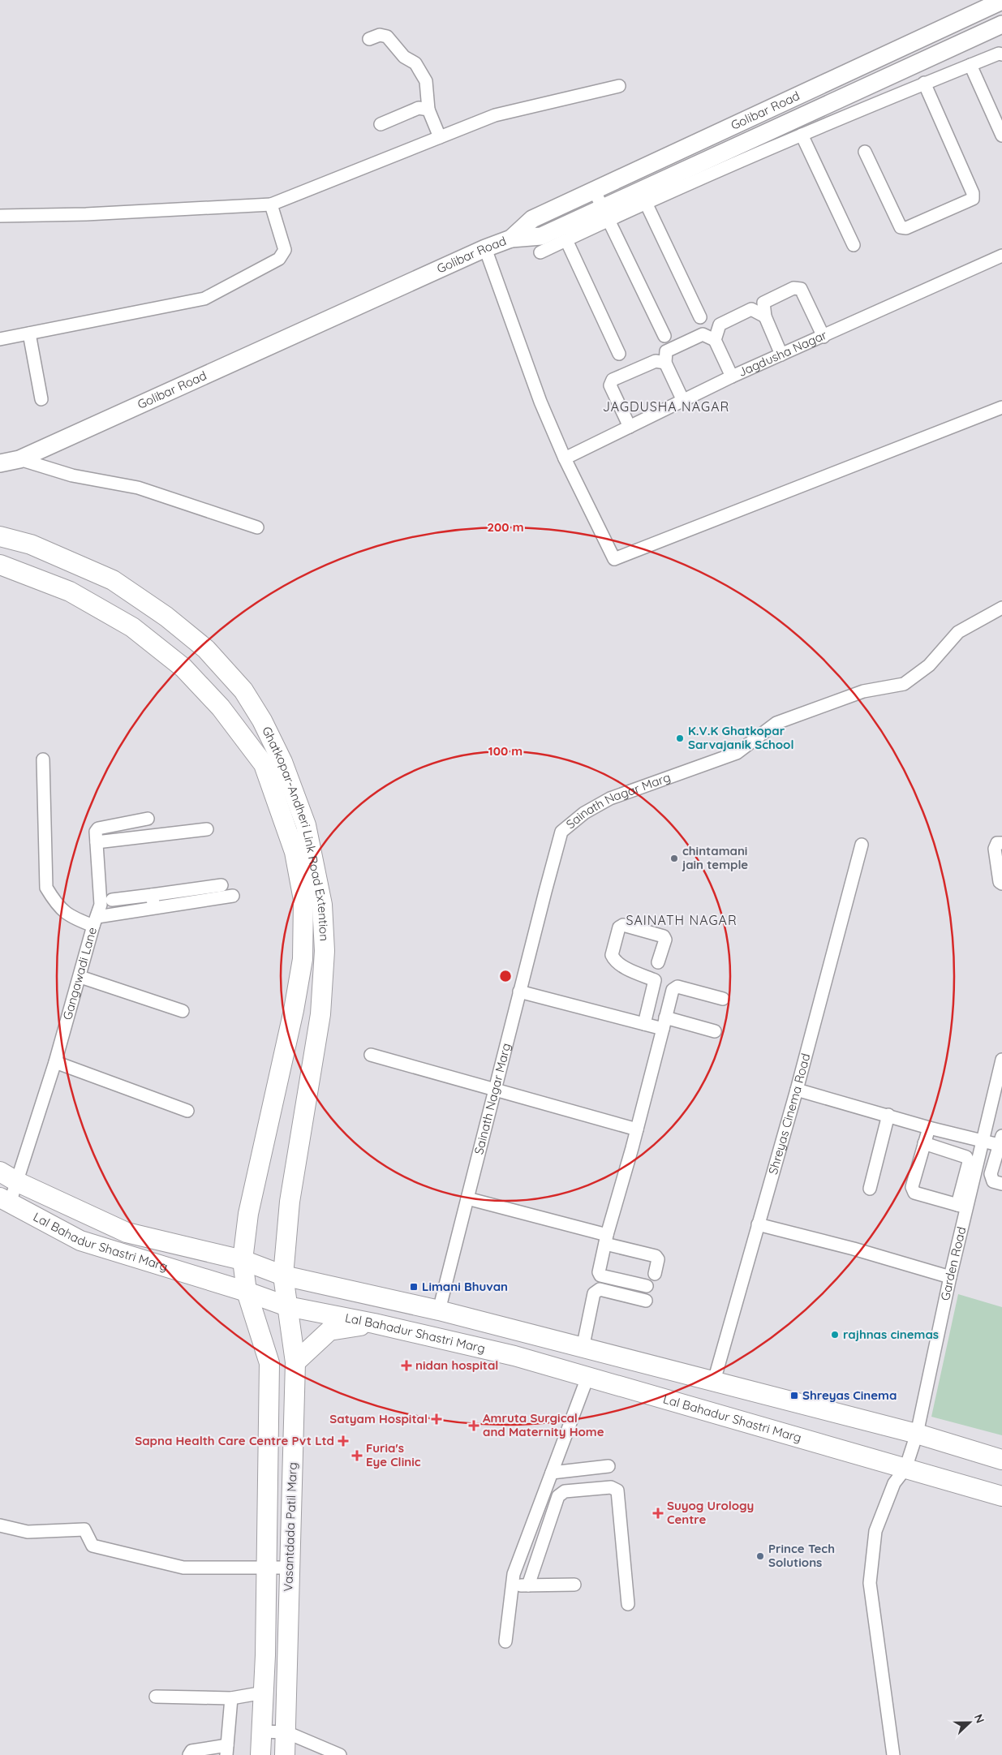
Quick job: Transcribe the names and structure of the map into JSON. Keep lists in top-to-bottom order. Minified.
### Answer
{"streets":{"main road":["Ghatkopar-Andheri Link Road Extention","Lal Bahadur Shastri Marg","Vasantdada Patil Marg"],"street":["Golibar Road","Jagdusha Nagar","Sainath Nagar Marg","Gangawadi Lane","Shreyas Cinema Road","Garden Road"]},"crossings":[["Sainath Nagar Marg","Lal Bahadur Shastri Marg"],["Ghatkopar-Andheri Link Road Extention","Lal Bahadur Shastri Marg"],["Ghatkopar-Andheri Link Road Extention","Vasantdada Patil Marg"],["Gangawadi Lane","Lal Bahadur Shastri Marg"],["Shreyas Cinema Road","Lal Bahadur Shastri Marg"],["Lal Bahadur Shastri Marg","Garden Road"],["Lal Bahadur Shastri Marg","Vasantdada Patil Marg"]],"districts":["JAGDUSHA NAGAR","SAINATH NAGAR"],"places":{"other":["K.V.K Ghatkopar Sarvajanik School","chintamani jain temple","rajhnas cinemas","Prince Tech Solutions"],"transit":["Limani Bhuvan","Shreyas Cinema"],"health":["nidan hospital","Satyam Hospital","Amruta Surgical and Maternity Home","Sapna Health Care Centre Pvt Ltd","Furia's Eye Clinic","Suyog Urology Centre"]},"north":"right","rings":["200 m","100 m"]}
